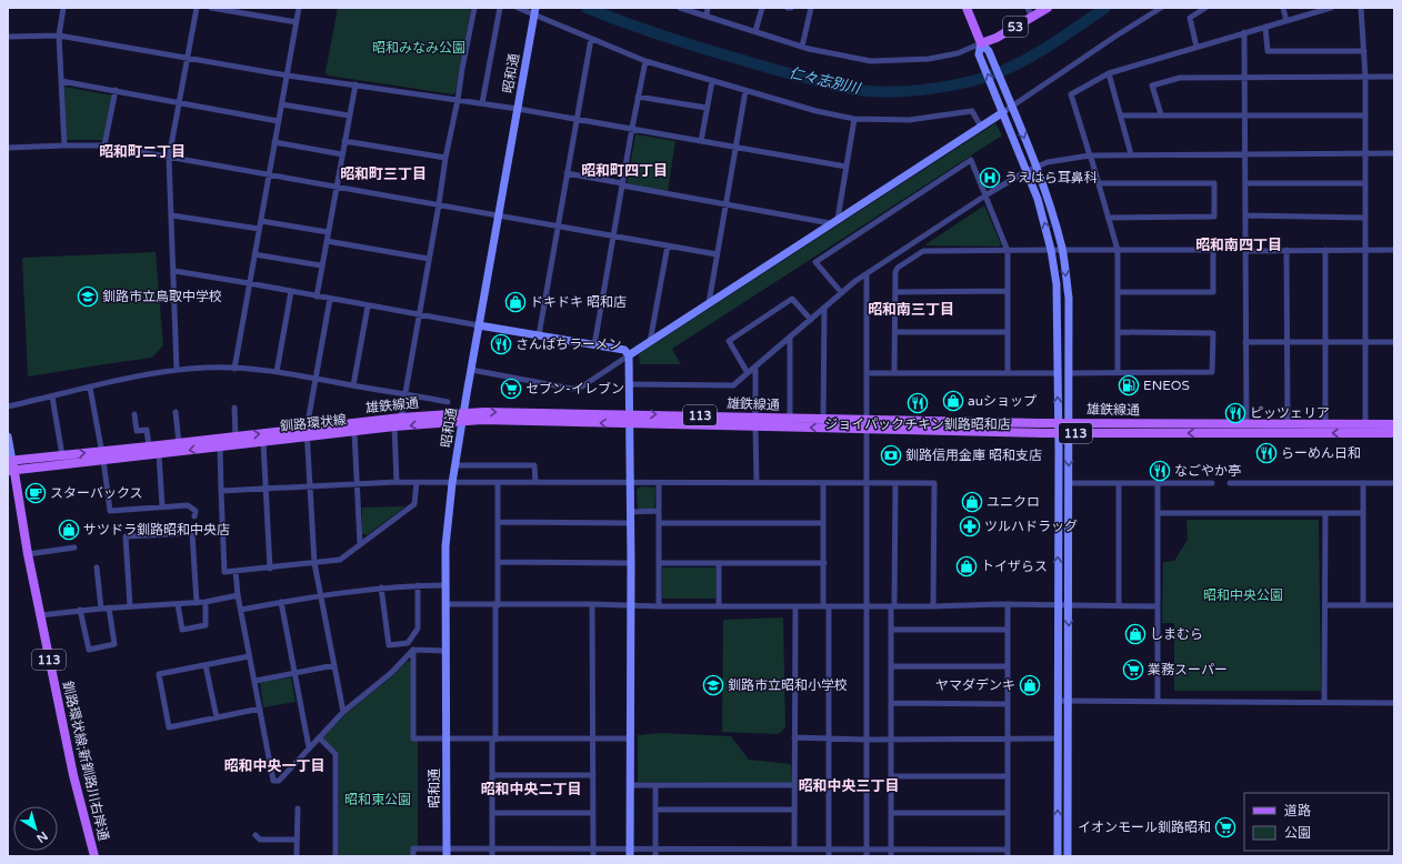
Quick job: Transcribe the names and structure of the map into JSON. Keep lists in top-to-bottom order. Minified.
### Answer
{"streets":{"main road":["53","雄鉄線通","113","釧路環状線","釧路環状線;新釧路川右岸通"],"street":["昭和通"]},"crossings":[["昭和通","雄鉄線通"],["昭和通","釧路環状線"],["雄鉄線通","釧路環状線"],["雄鉄線通","釧路環状線;新釧路川右岸通"],["釧路環状線","釧路環状線;新釧路川右岸通"]],"districts":["昭和町二丁目","昭和町四丁目","昭和町三丁目","昭和南四丁目","昭和南三丁目","昭和中央一丁目","昭和中央三丁目","昭和中央二丁目"],"water":["仁々志別川"],"parks":["昭和みなみ公園","昭和中央公園","昭和東公園"],"places":{"hospital":["うえはら耳鼻科"],"school or university":["釧路市立鳥取中学校","釧路市立昭和小学校"],"shop":["ドキドキ 昭和店","auショップ","ユニクロ","サツドラ釧路昭和中央店","トイザらス","しまむら","ヤマダデンキ"],"restaurant":["さんぱちラーメン","ジョイパックチキン釧路昭和店","ピッツェリア","らーめん日和","なごやか亭"],"fuel station":["ENEOS"],"supermarket":["セブン-イレブン","業務スーパー","イオンモール釧路昭和"],"bank":["釧路信用金庫 昭和支店"],"cafe":["スターバックス"],"pharmacy":["ツルハドラッグ"]},"legend":["道路","公園"],"north":"bottom right"}
